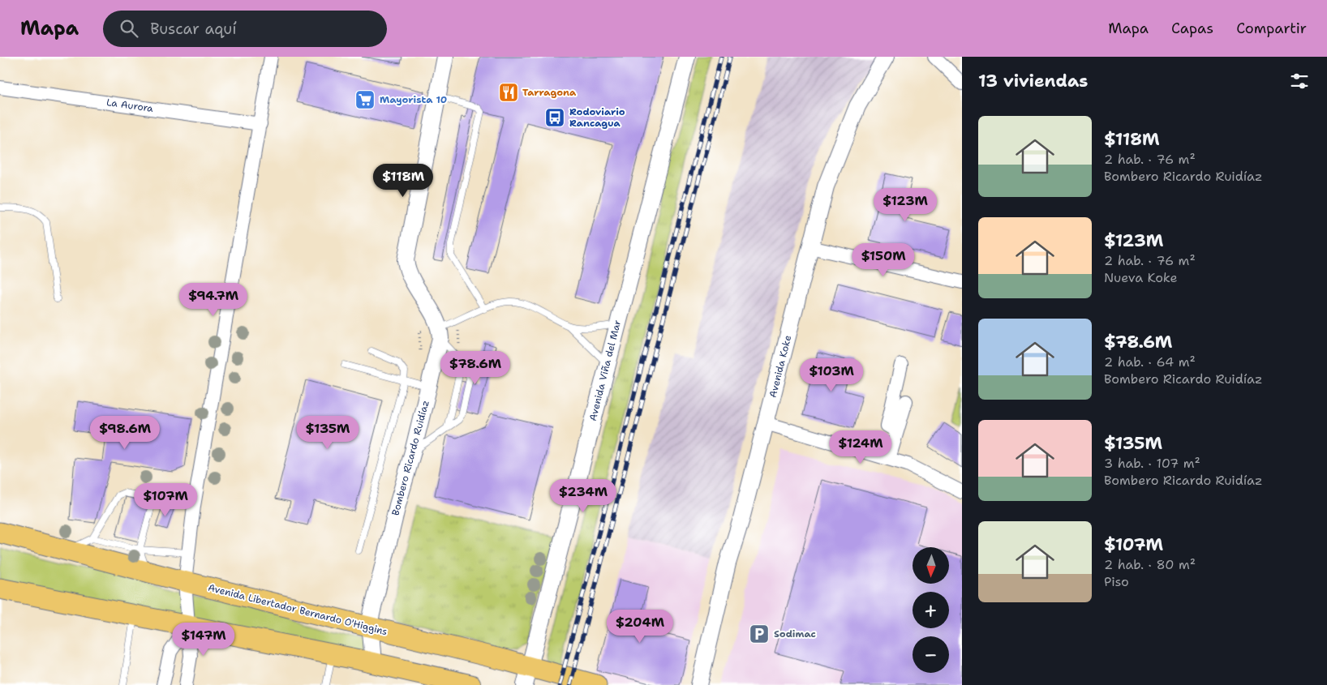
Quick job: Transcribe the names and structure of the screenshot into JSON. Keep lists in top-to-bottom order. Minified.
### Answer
{"streets":{"main road":["Avenida Libertador Bernardo O'Higgins"],"street":["La Aurora","Avenida Koke","Avenida Viña del Mar","Bombero Ricardo Ruidíaz"]},"crossings":[["Avenida Viña del Mar","Avenida Libertador Bernardo O'Higgins"],["Bombero Ricardo Ruidíaz","Avenida Libertador Bernardo O'Higgins"]],"places":{"restaurant":["Tarragona"],"supermarket":["Mayorista 10"],"bus stop":["Rodoviario Rancagua"],"parking":["Sodimac"]},"north":"bottom","page":{"header":"Mapa","search":"Buscar aquí","nav":["Mapa","Capas","Compartir"],"heading":"13 viviendas","list":[{"name":"$118M","note":"2 hab. · 76 m² · Bombero Ricardo Ruidíaz"},{"name":"$123M","note":"2 hab. · 76 m² · Nueva Koke"},{"name":"$78.6M","note":"2 hab. · 64 m² · Bombero Ricardo Ruidíaz"},{"name":"$135M","note":"3 hab. · 107 m² · Bombero Ricardo Ruidíaz"},{"name":"$107M","note":"2 hab. · 80 m² · Piso"}],"price":["$118M","$123M","$150M","$94.7M","$78.6M","$103M","$98.6M","$135M","$124M","$234M","$107M","$204M","$147M"],"map_buttons":["+","−"]}}
